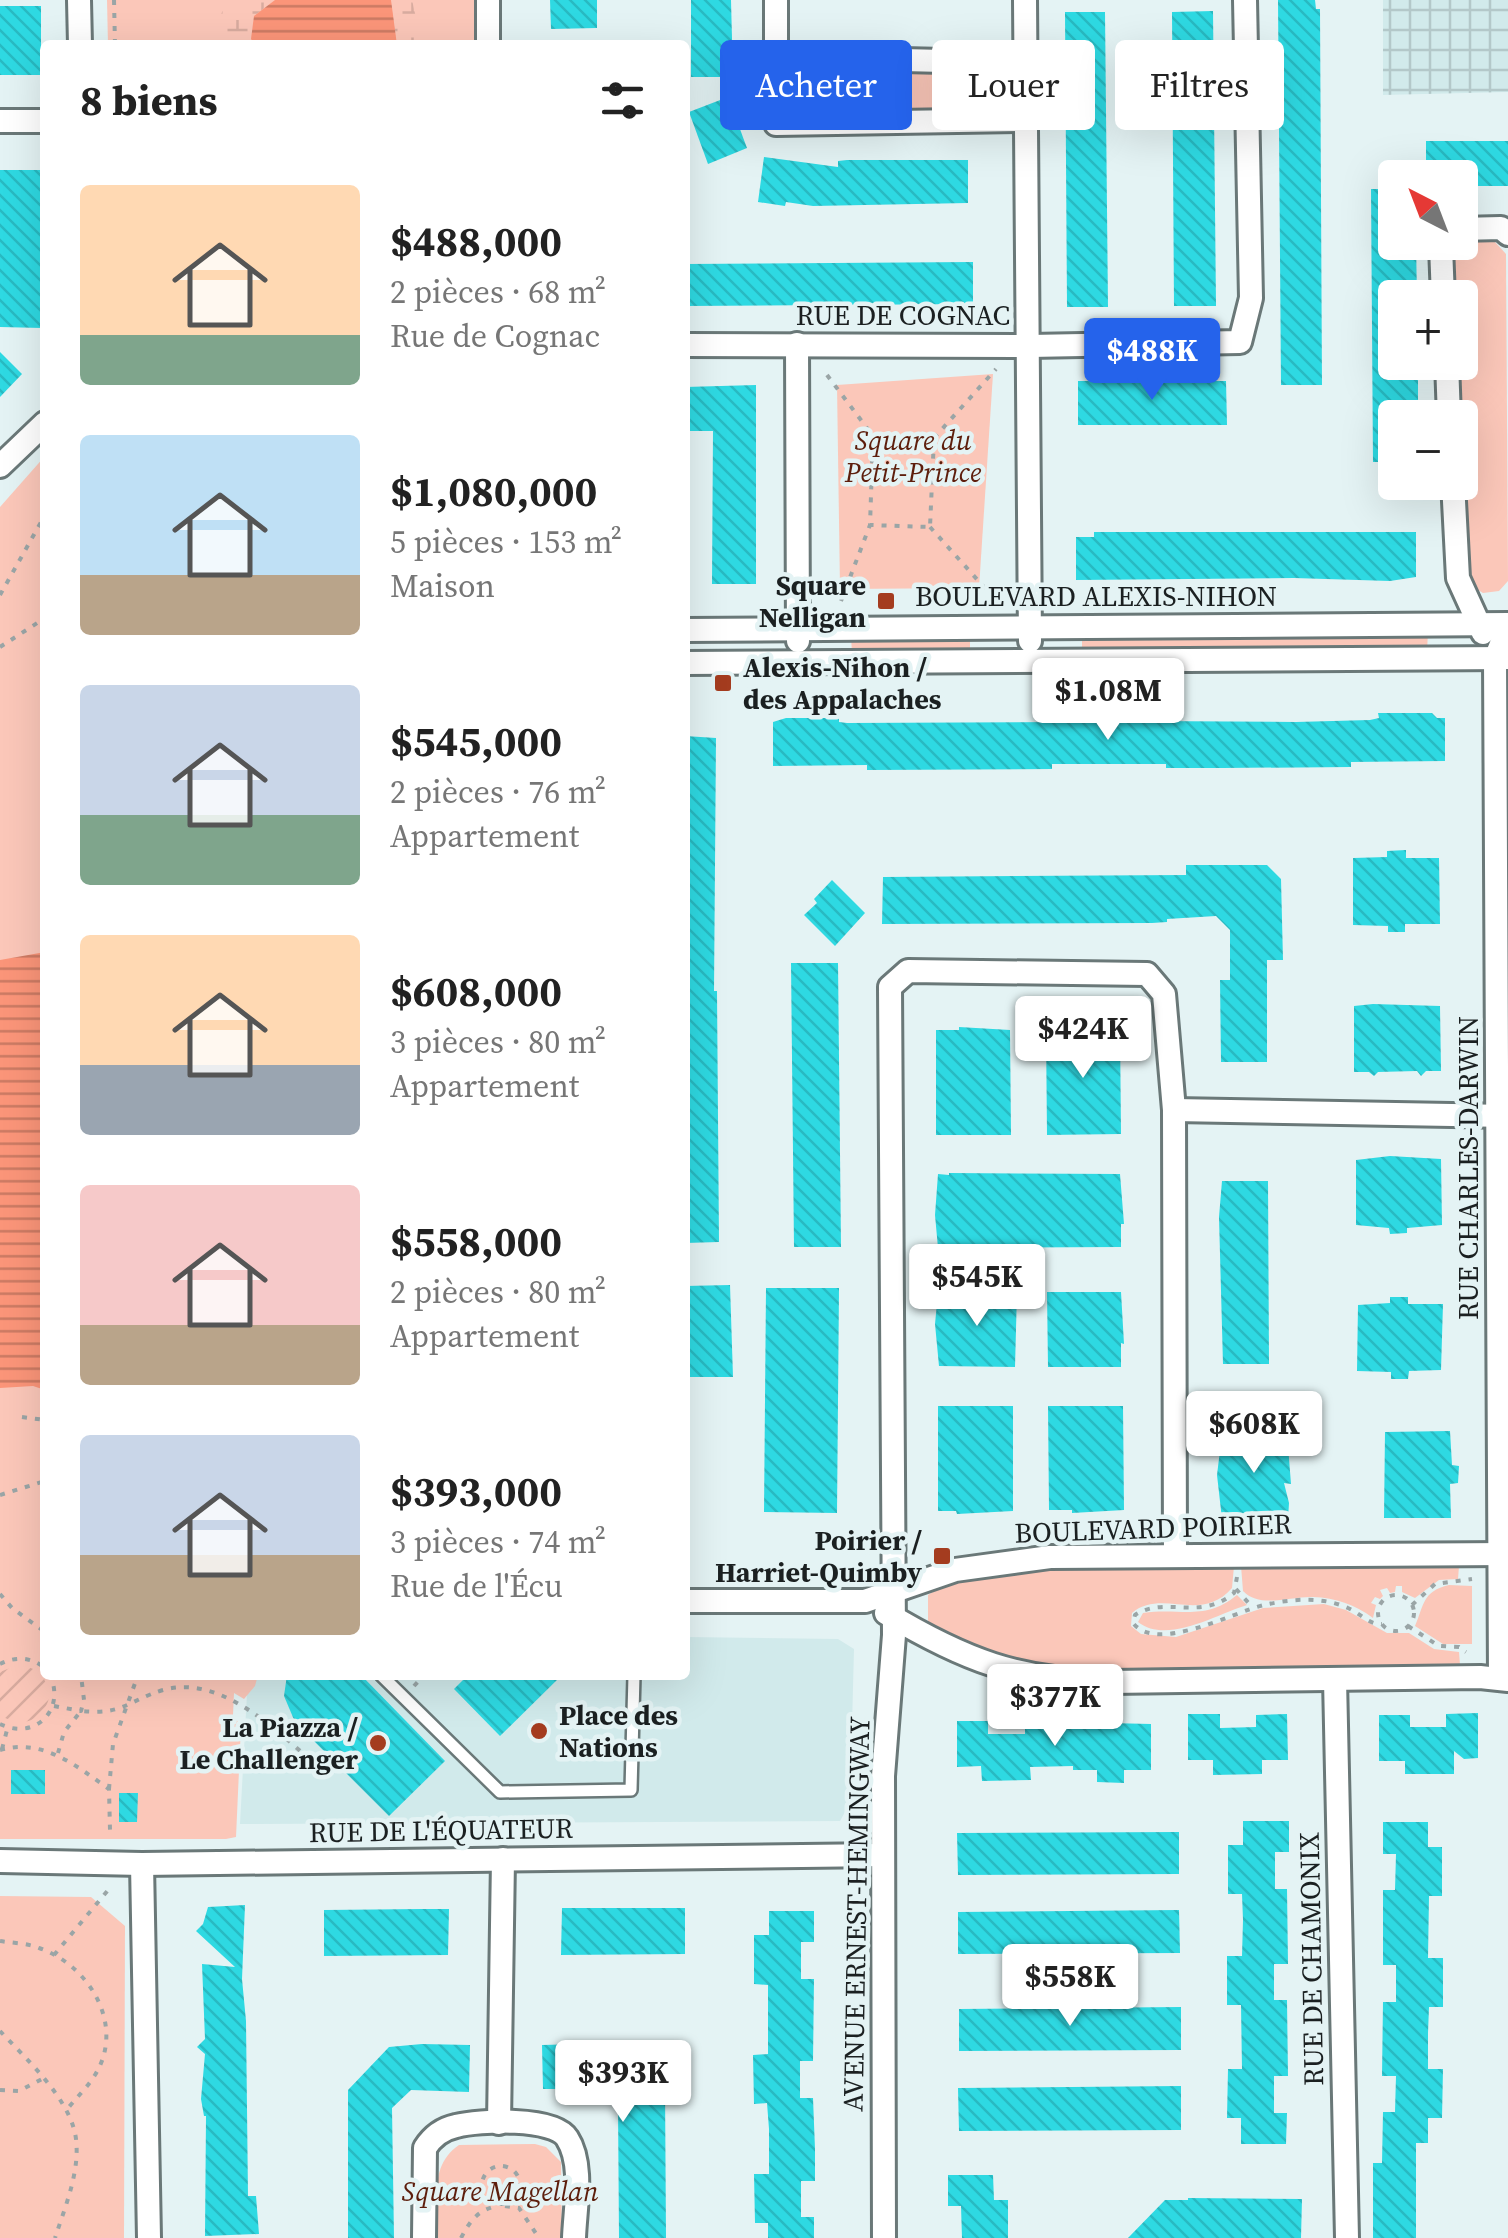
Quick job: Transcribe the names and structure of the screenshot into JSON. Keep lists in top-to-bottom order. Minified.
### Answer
{"streets":{"street":["RUE DE COGNAC","BOULEVARD ALEXIS-NIHON","RUE CHARLES-DARWIN","BOULEVARD POIRIER","RUE DE L'ÉQUATEUR","AVENUE ERNEST-HEMINGWAY","RUE DE CHAMONIX"]},"crossings":[["BOULEVARD ALEXIS-NIHON","RUE CHARLES-DARWIN"],["RUE CHARLES-DARWIN","BOULEVARD POIRIER"],["BOULEVARD POIRIER","AVENUE ERNEST-HEMINGWAY"],["RUE DE L'ÉQUATEUR","AVENUE ERNEST-HEMINGWAY"]],"parks":["Square du Petit-Prince","Square Magellan"],"places":{"transit":["Square Nelligan","Alexis-Nihon / des Appalaches","Poirier / Harriet-Quimby"],"other":["Place des Nations","La Piazza / Le Challenger"]},"north":"top left","page":{"chip":["Acheter","Louer","Filtres"],"heading":"8 biens","map_buttons":["+","−"],"list":[{"name":"$488,000","note":"2 pièces · 68 m² · Rue de Cognac"},{"name":"$1,080,000","note":"5 pièces · 153 m² · Maison"},{"name":"$545,000","note":"2 pièces · 76 m² · Appartement"},{"name":"$608,000","note":"3 pièces · 80 m² · Appartement"},{"name":"$558,000","note":"2 pièces · 80 m² · Appartement"},{"name":"$393,000","note":"3 pièces · 74 m² · Rue de l'Écu"}],"price":["$488K","$1.08M","$424K","$545K","$608K","$377K","$558K","$393K"]}}
